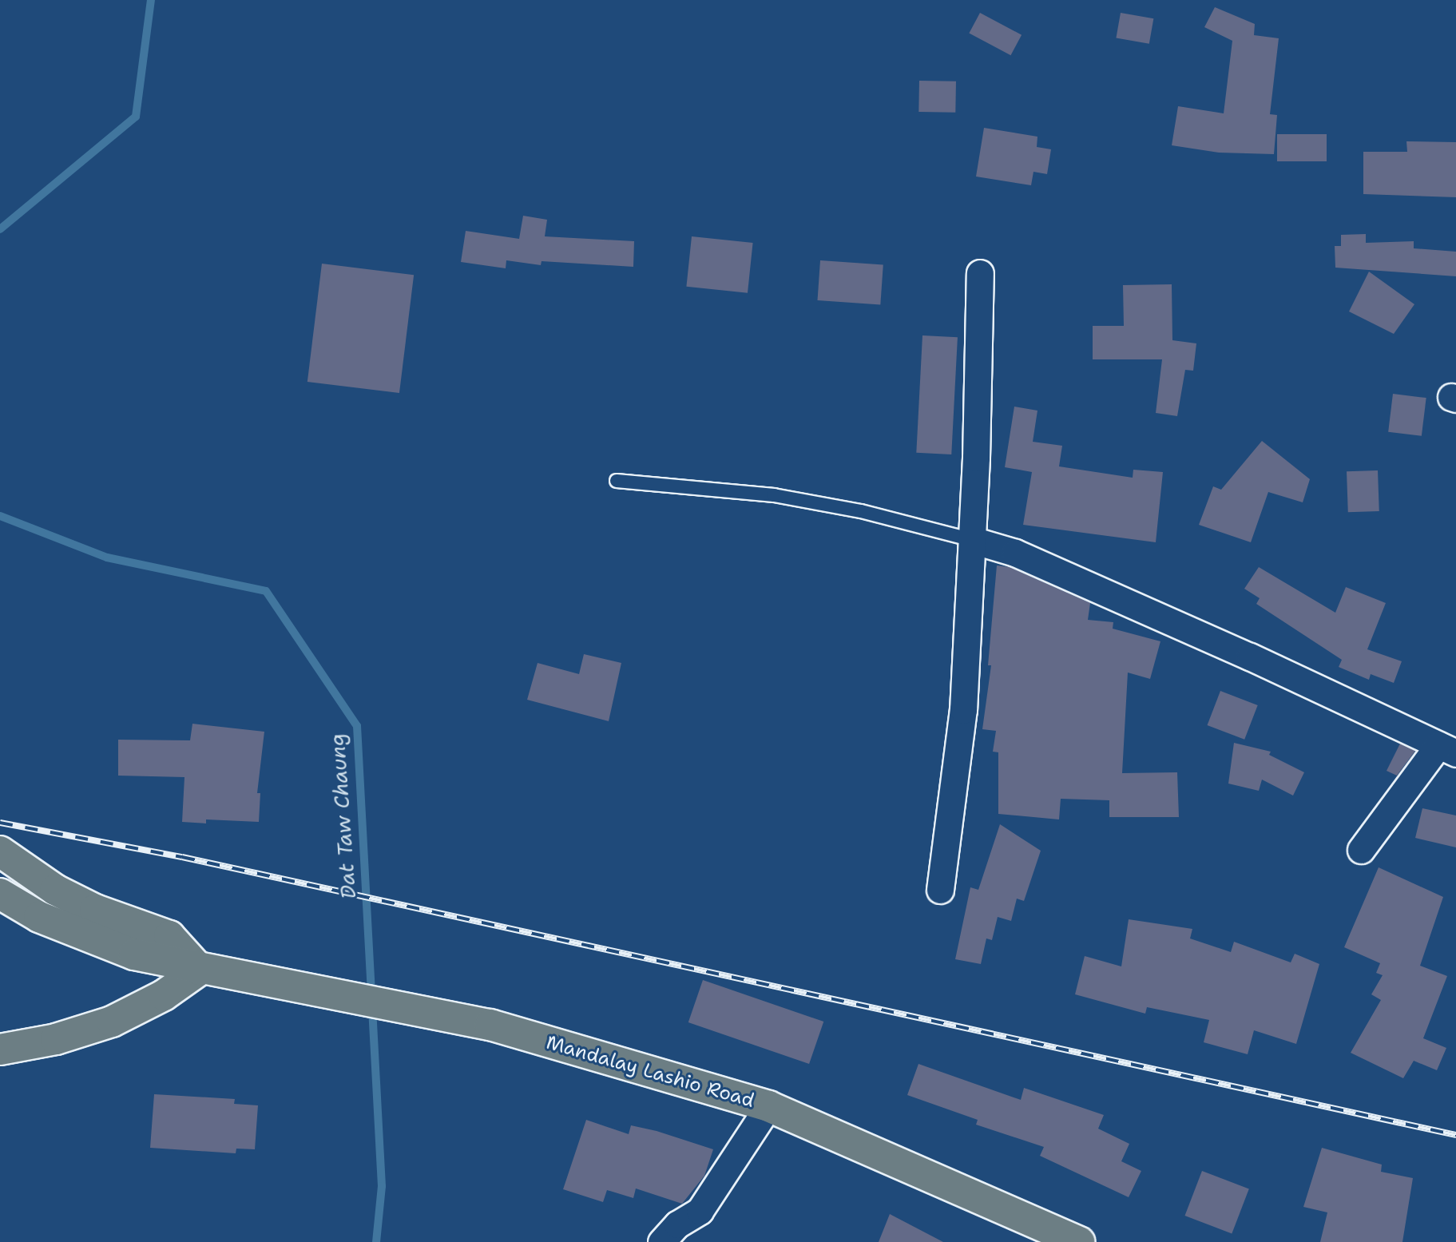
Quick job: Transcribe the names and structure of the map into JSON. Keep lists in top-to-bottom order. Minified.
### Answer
{"streets":{"main road":["Mandalay Lashio Road"]},"water":["Dat Taw Chaung"]}
